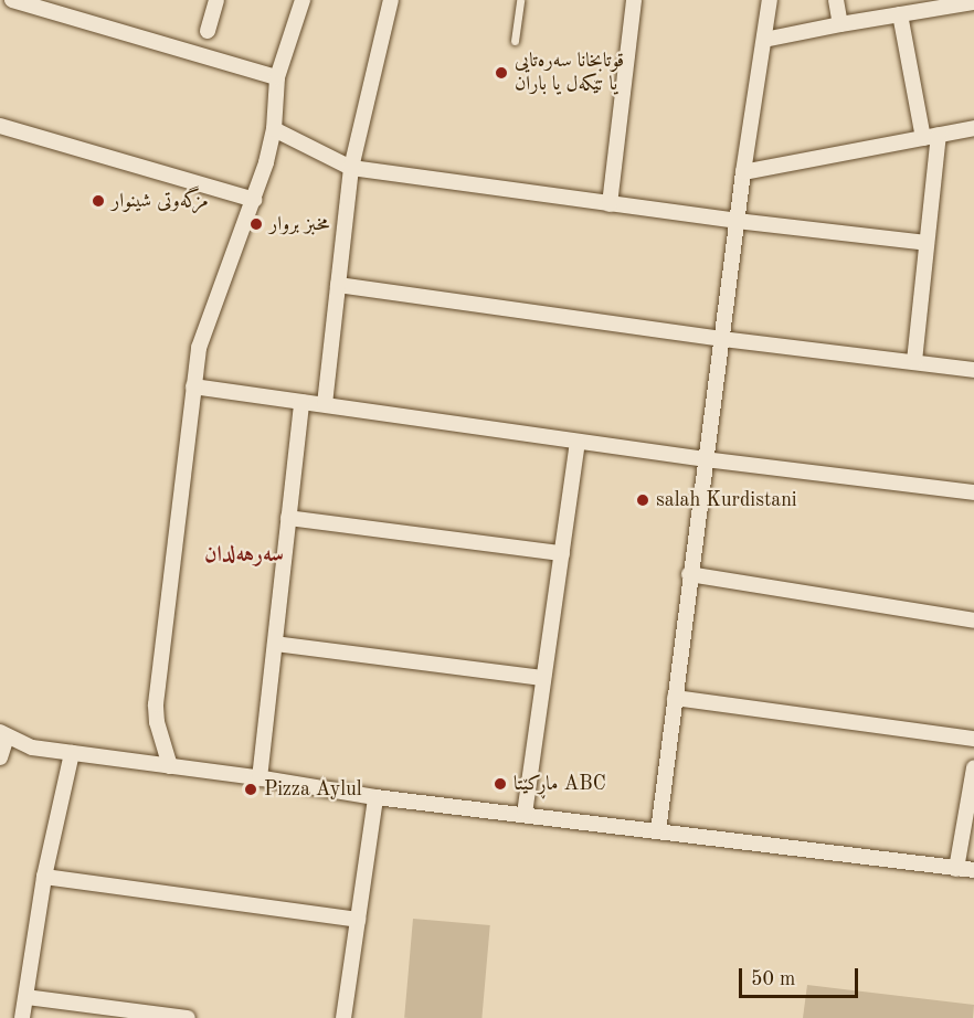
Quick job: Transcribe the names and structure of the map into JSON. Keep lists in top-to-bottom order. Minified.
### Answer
{"districts":["سەرهەلدان"],"places":["قوتابخانا سەرەتایی یا تێکەل یا باران","مزگەوتی شينوار","مخبز بروار","salah Kurdistani","ماڕکێتا ABC","Pizza Aylul"],"scale_bar":"50 m"}
